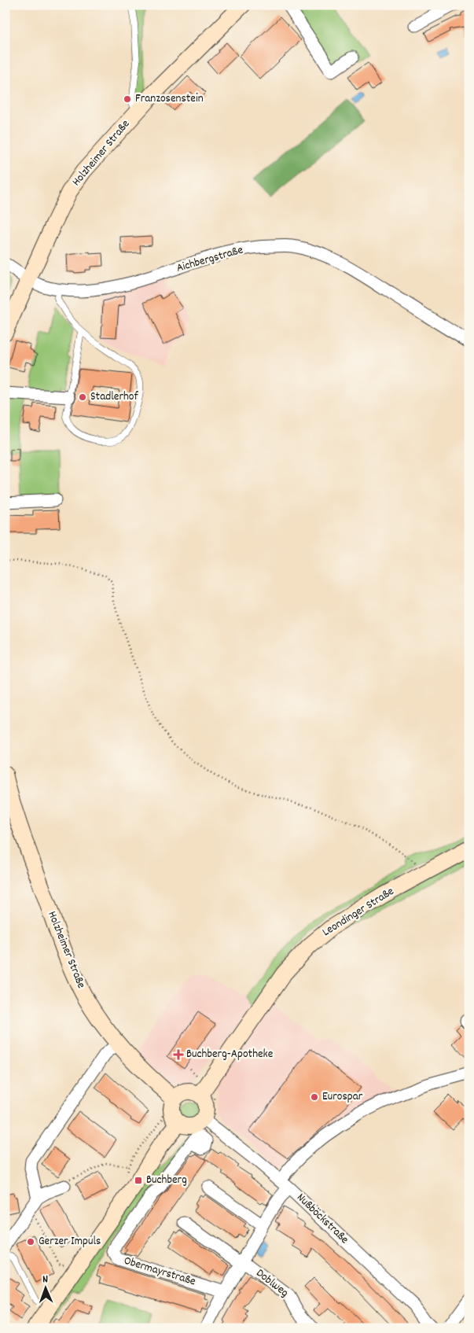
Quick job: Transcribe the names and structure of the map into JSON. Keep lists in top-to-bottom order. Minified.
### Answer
{"streets":{"street":["Holzheimer Straße","Aichbergstraße","Leondinger Straße","Nußböckstraße","Obermayrstraße","Doblweg"]},"crossings":[["Holzheimer Straße","Aichbergstraße"]],"places":{"other":["Franzosenstein","Stadlerhof","Eurospar","Gerzer Impuls"],"health":["Buchberg-Apotheke"],"transit":["Buchberg"]},"north":"top"}
